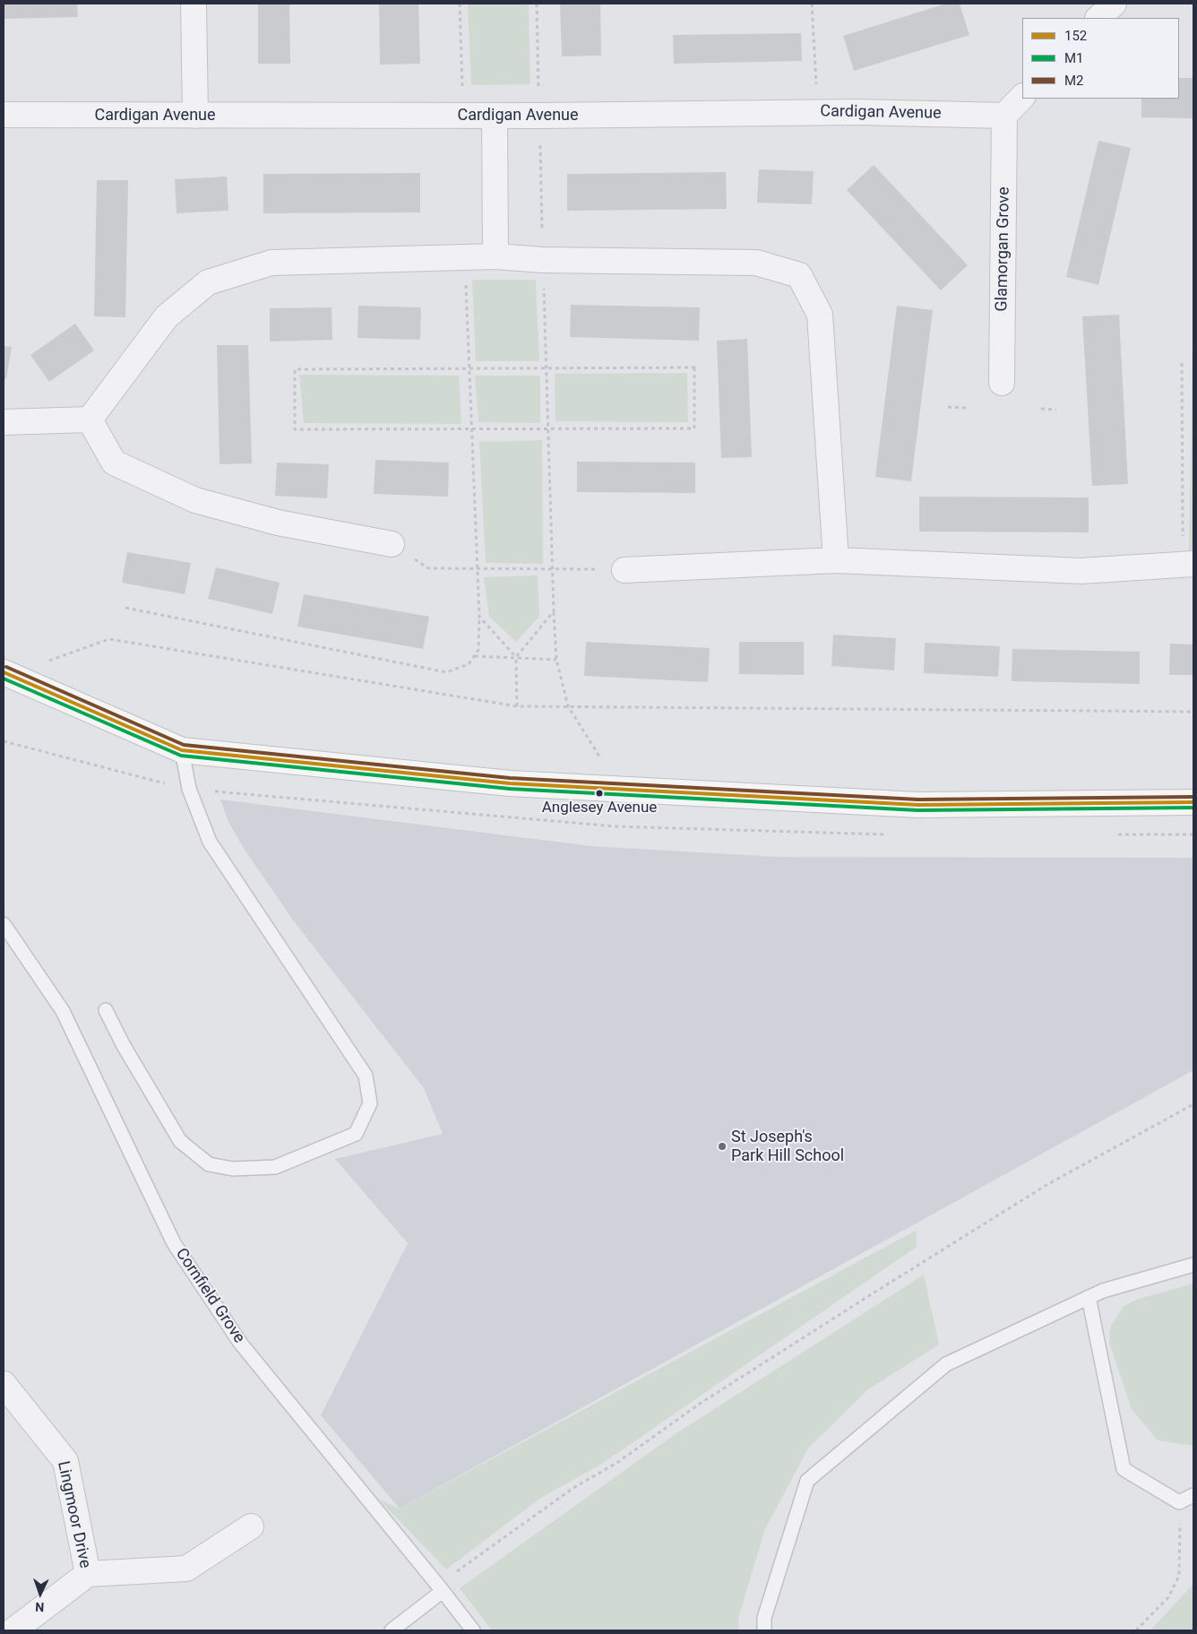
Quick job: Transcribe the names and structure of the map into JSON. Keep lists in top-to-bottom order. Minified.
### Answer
{"streets":{"street":["Cardigan Avenue","Glamorgan Grove","Lingmoor Drive"],"lane":["Cornfield Grove"]},"crossings":[["Cardigan Avenue","Glamorgan Grove"]],"places":["Anglesey Avenue","St Joseph's Park Hill School"],"lines":["transit line M2","transit line 152","transit line M1"],"legend":["152","M1","M2"],"north":"bottom"}
